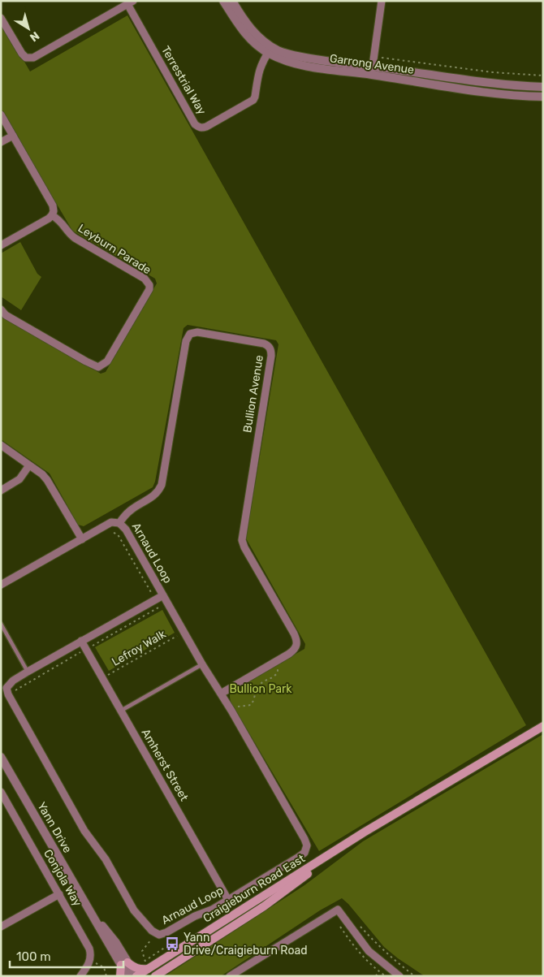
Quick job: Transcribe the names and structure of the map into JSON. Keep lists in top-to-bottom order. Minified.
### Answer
{"streets":{"main road":["Craigieburn Road East"],"street":["Garrong Avenue","Terrestrial Way","Leyburn Parade","Bullion Avenue","Arnaud Loop","Amherst Street","Yann Drive","Conjola Way"],"path":["Lefroy Walk"]},"crossings":[["Garrong Avenue","Terrestrial Way"],["Bullion Avenue","Arnaud Loop"],["Arnaud Loop","Lefroy Walk"],["Arnaud Loop","Amherst Street"],["Lefroy Walk","Amherst Street"],["Yann Drive","Craigieburn Road East"]],"parks":["Bullion Park"],"places":{"bus stop":["Yann Drive/Craigieburn Road"]},"scale_bar":"100 m","north":"bottom right"}
